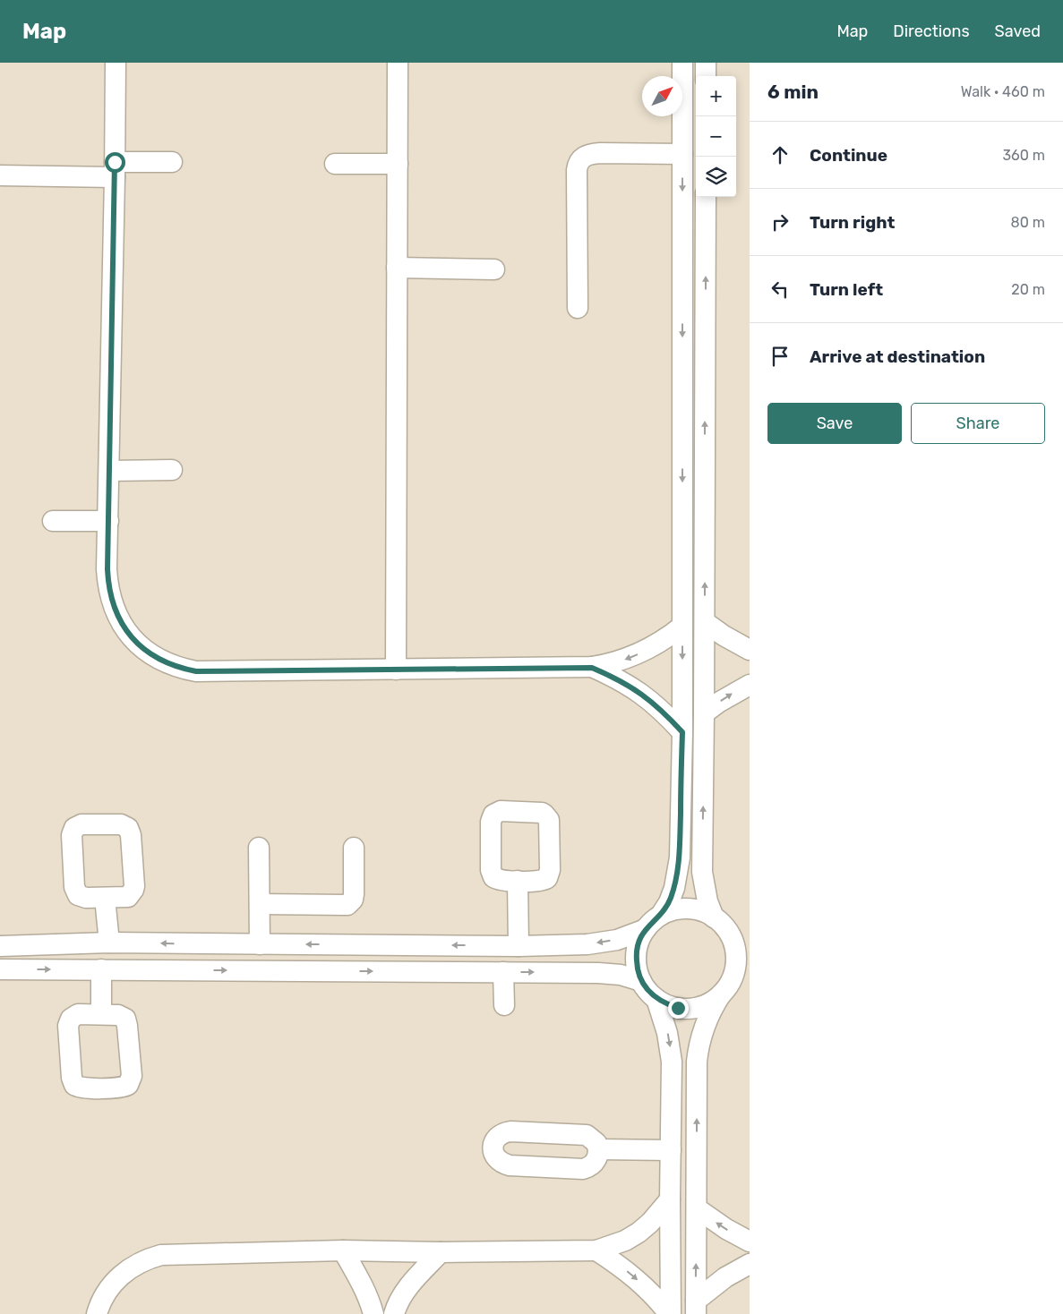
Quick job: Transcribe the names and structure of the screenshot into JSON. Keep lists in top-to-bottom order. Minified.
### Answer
{"north":"top right","page":{"header":"Map","nav":["Map","Directions","Saved"],"heading":["6 min","Walk · 460 m"],"map_buttons":["+","−"],"list":[["Continue","360 m"],["Turn right","80 m"],["Turn left","20 m"],"Arrive at destination"],"buttons":["Save","Share"]}}
